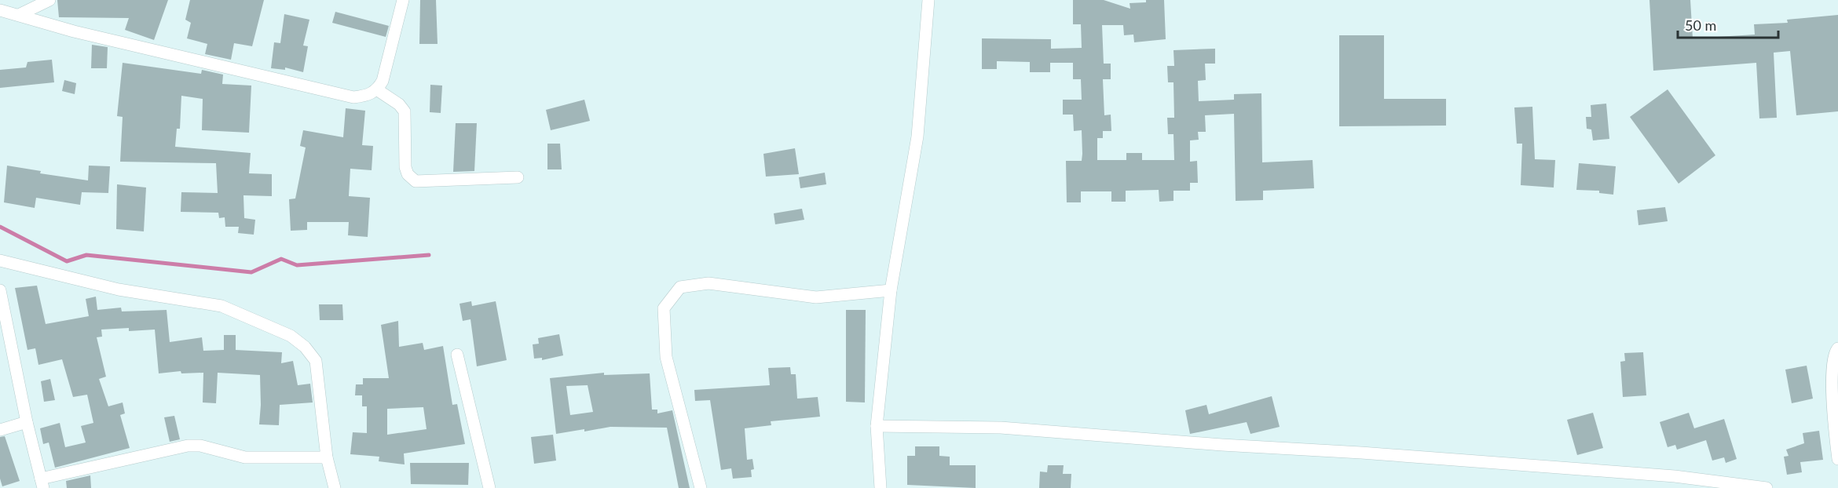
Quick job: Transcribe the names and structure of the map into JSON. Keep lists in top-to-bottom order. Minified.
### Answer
{"scale_bar":"50 m"}
